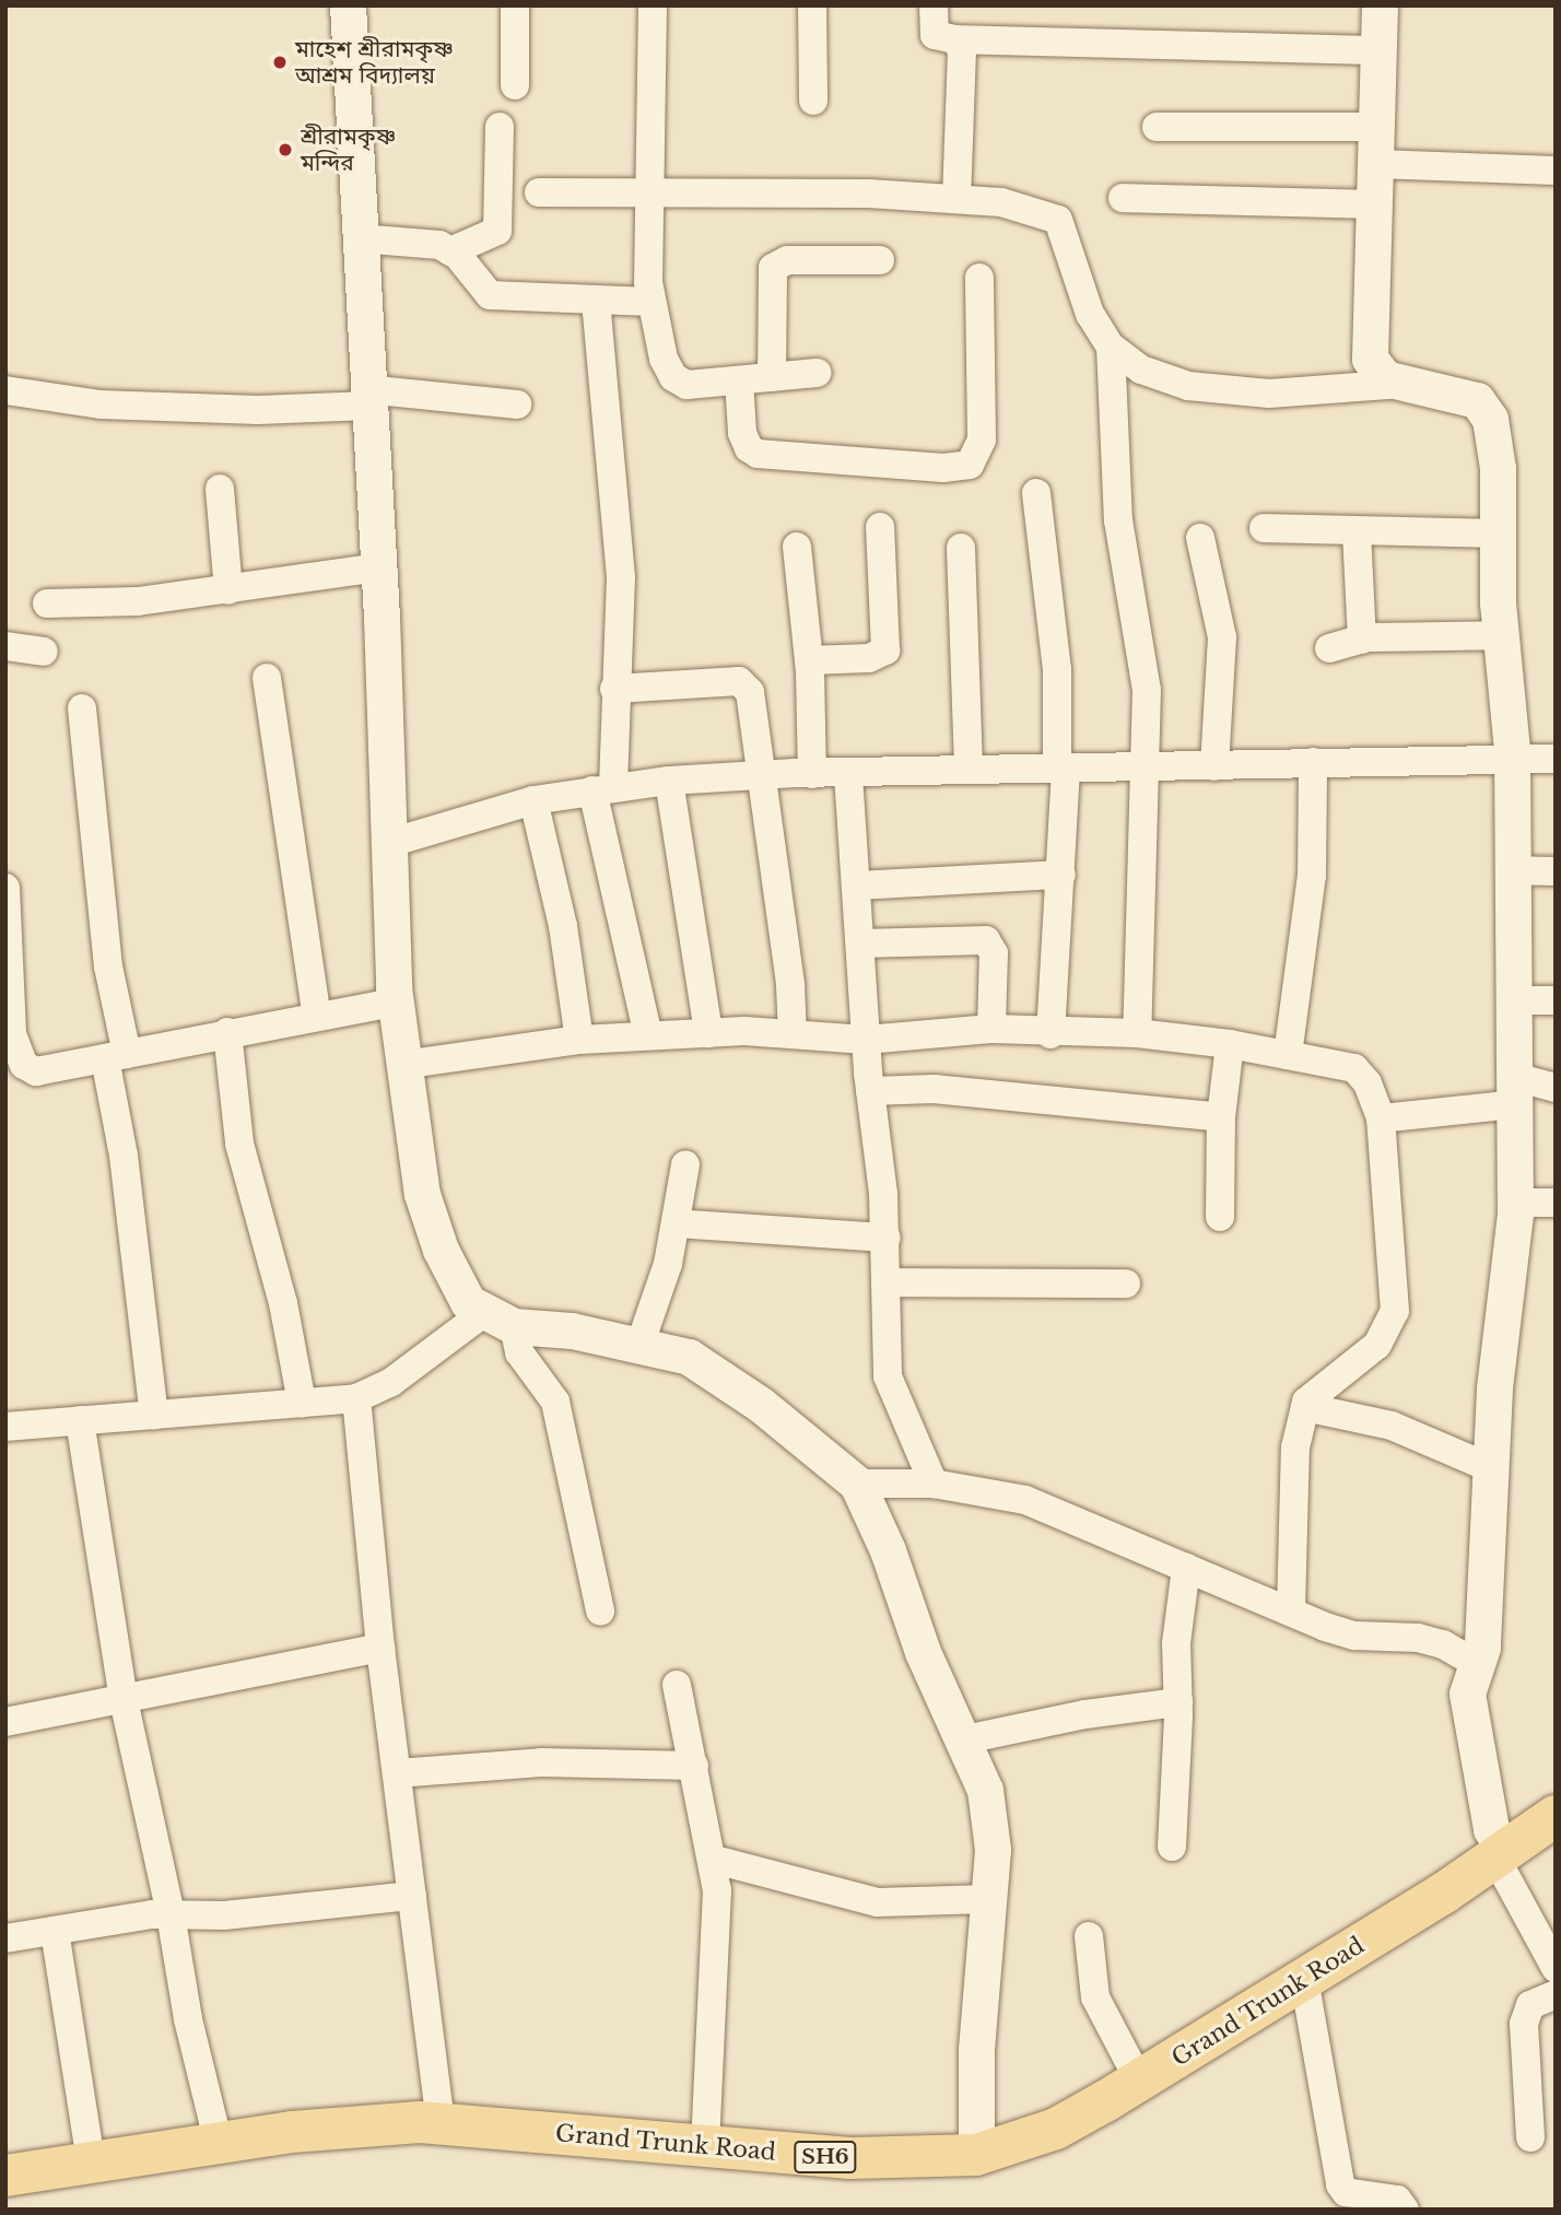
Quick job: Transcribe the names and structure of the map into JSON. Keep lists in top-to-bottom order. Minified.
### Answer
{"streets":{"main road":["Grand Trunk Road","SH6"]},"places":["মাহেশ শ্রীরামকৃষ্ণ আশ্রম বিদ্যালয়","শ্রীরামকৃষ্ণ মন্দির"]}
